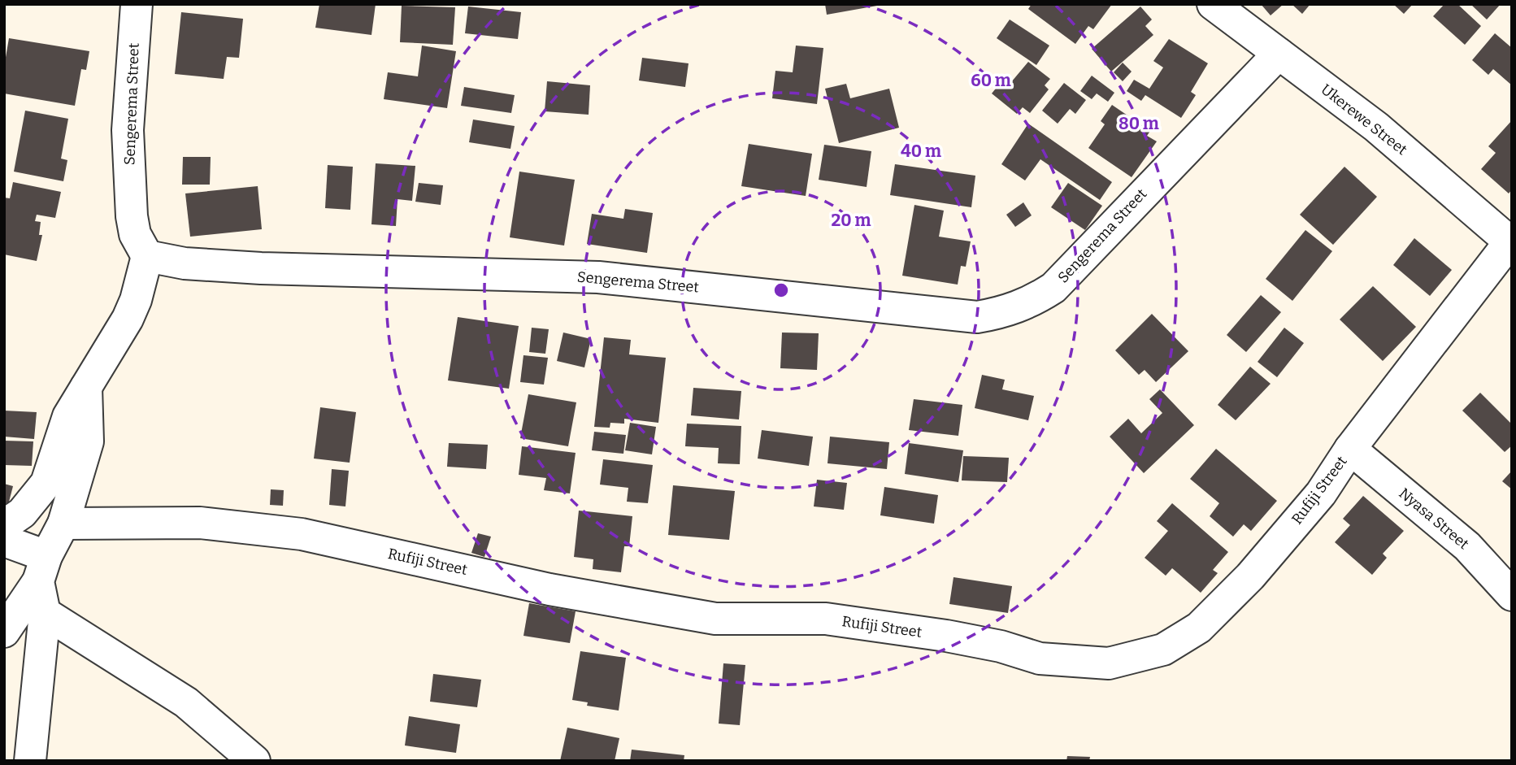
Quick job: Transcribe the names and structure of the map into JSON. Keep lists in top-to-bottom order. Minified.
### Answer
{"streets":{"street":["Sengerema Street","Ukerewe Street","Rufiji Street","Nyasa Street"]},"crossings":[["Sengerema Street","Ukerewe Street"],["Ukerewe Street","Rufiji Street"],["Rufiji Street","Nyasa Street"]],"rings":["60 m","80 m","40 m","20 m"]}
